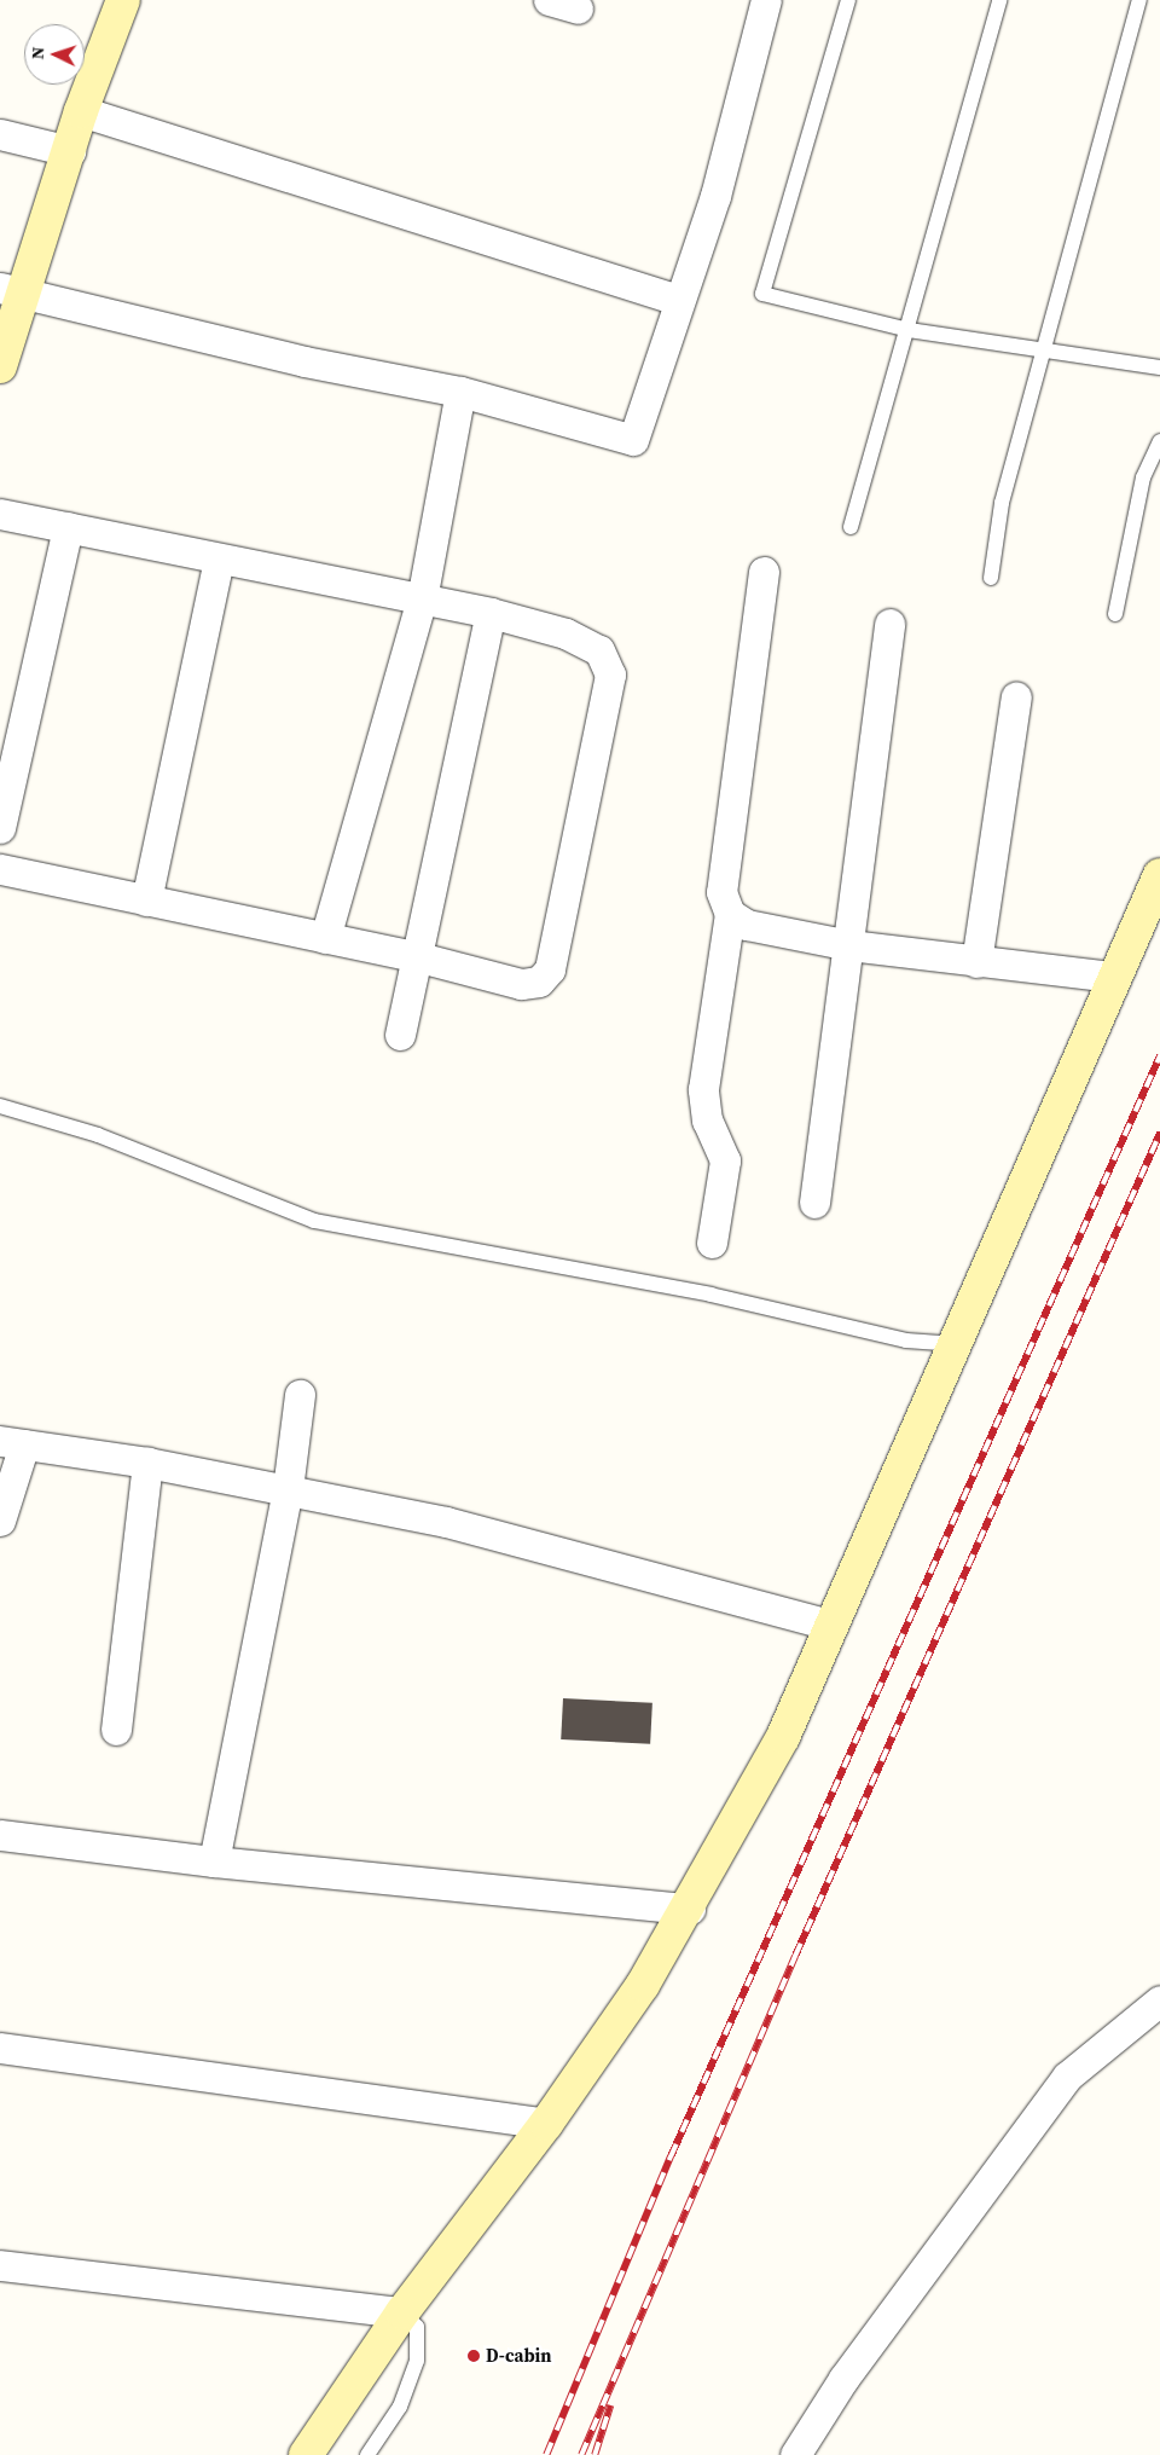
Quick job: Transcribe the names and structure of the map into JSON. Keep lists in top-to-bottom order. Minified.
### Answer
{"places":["D-cabin"],"north":"left"}
